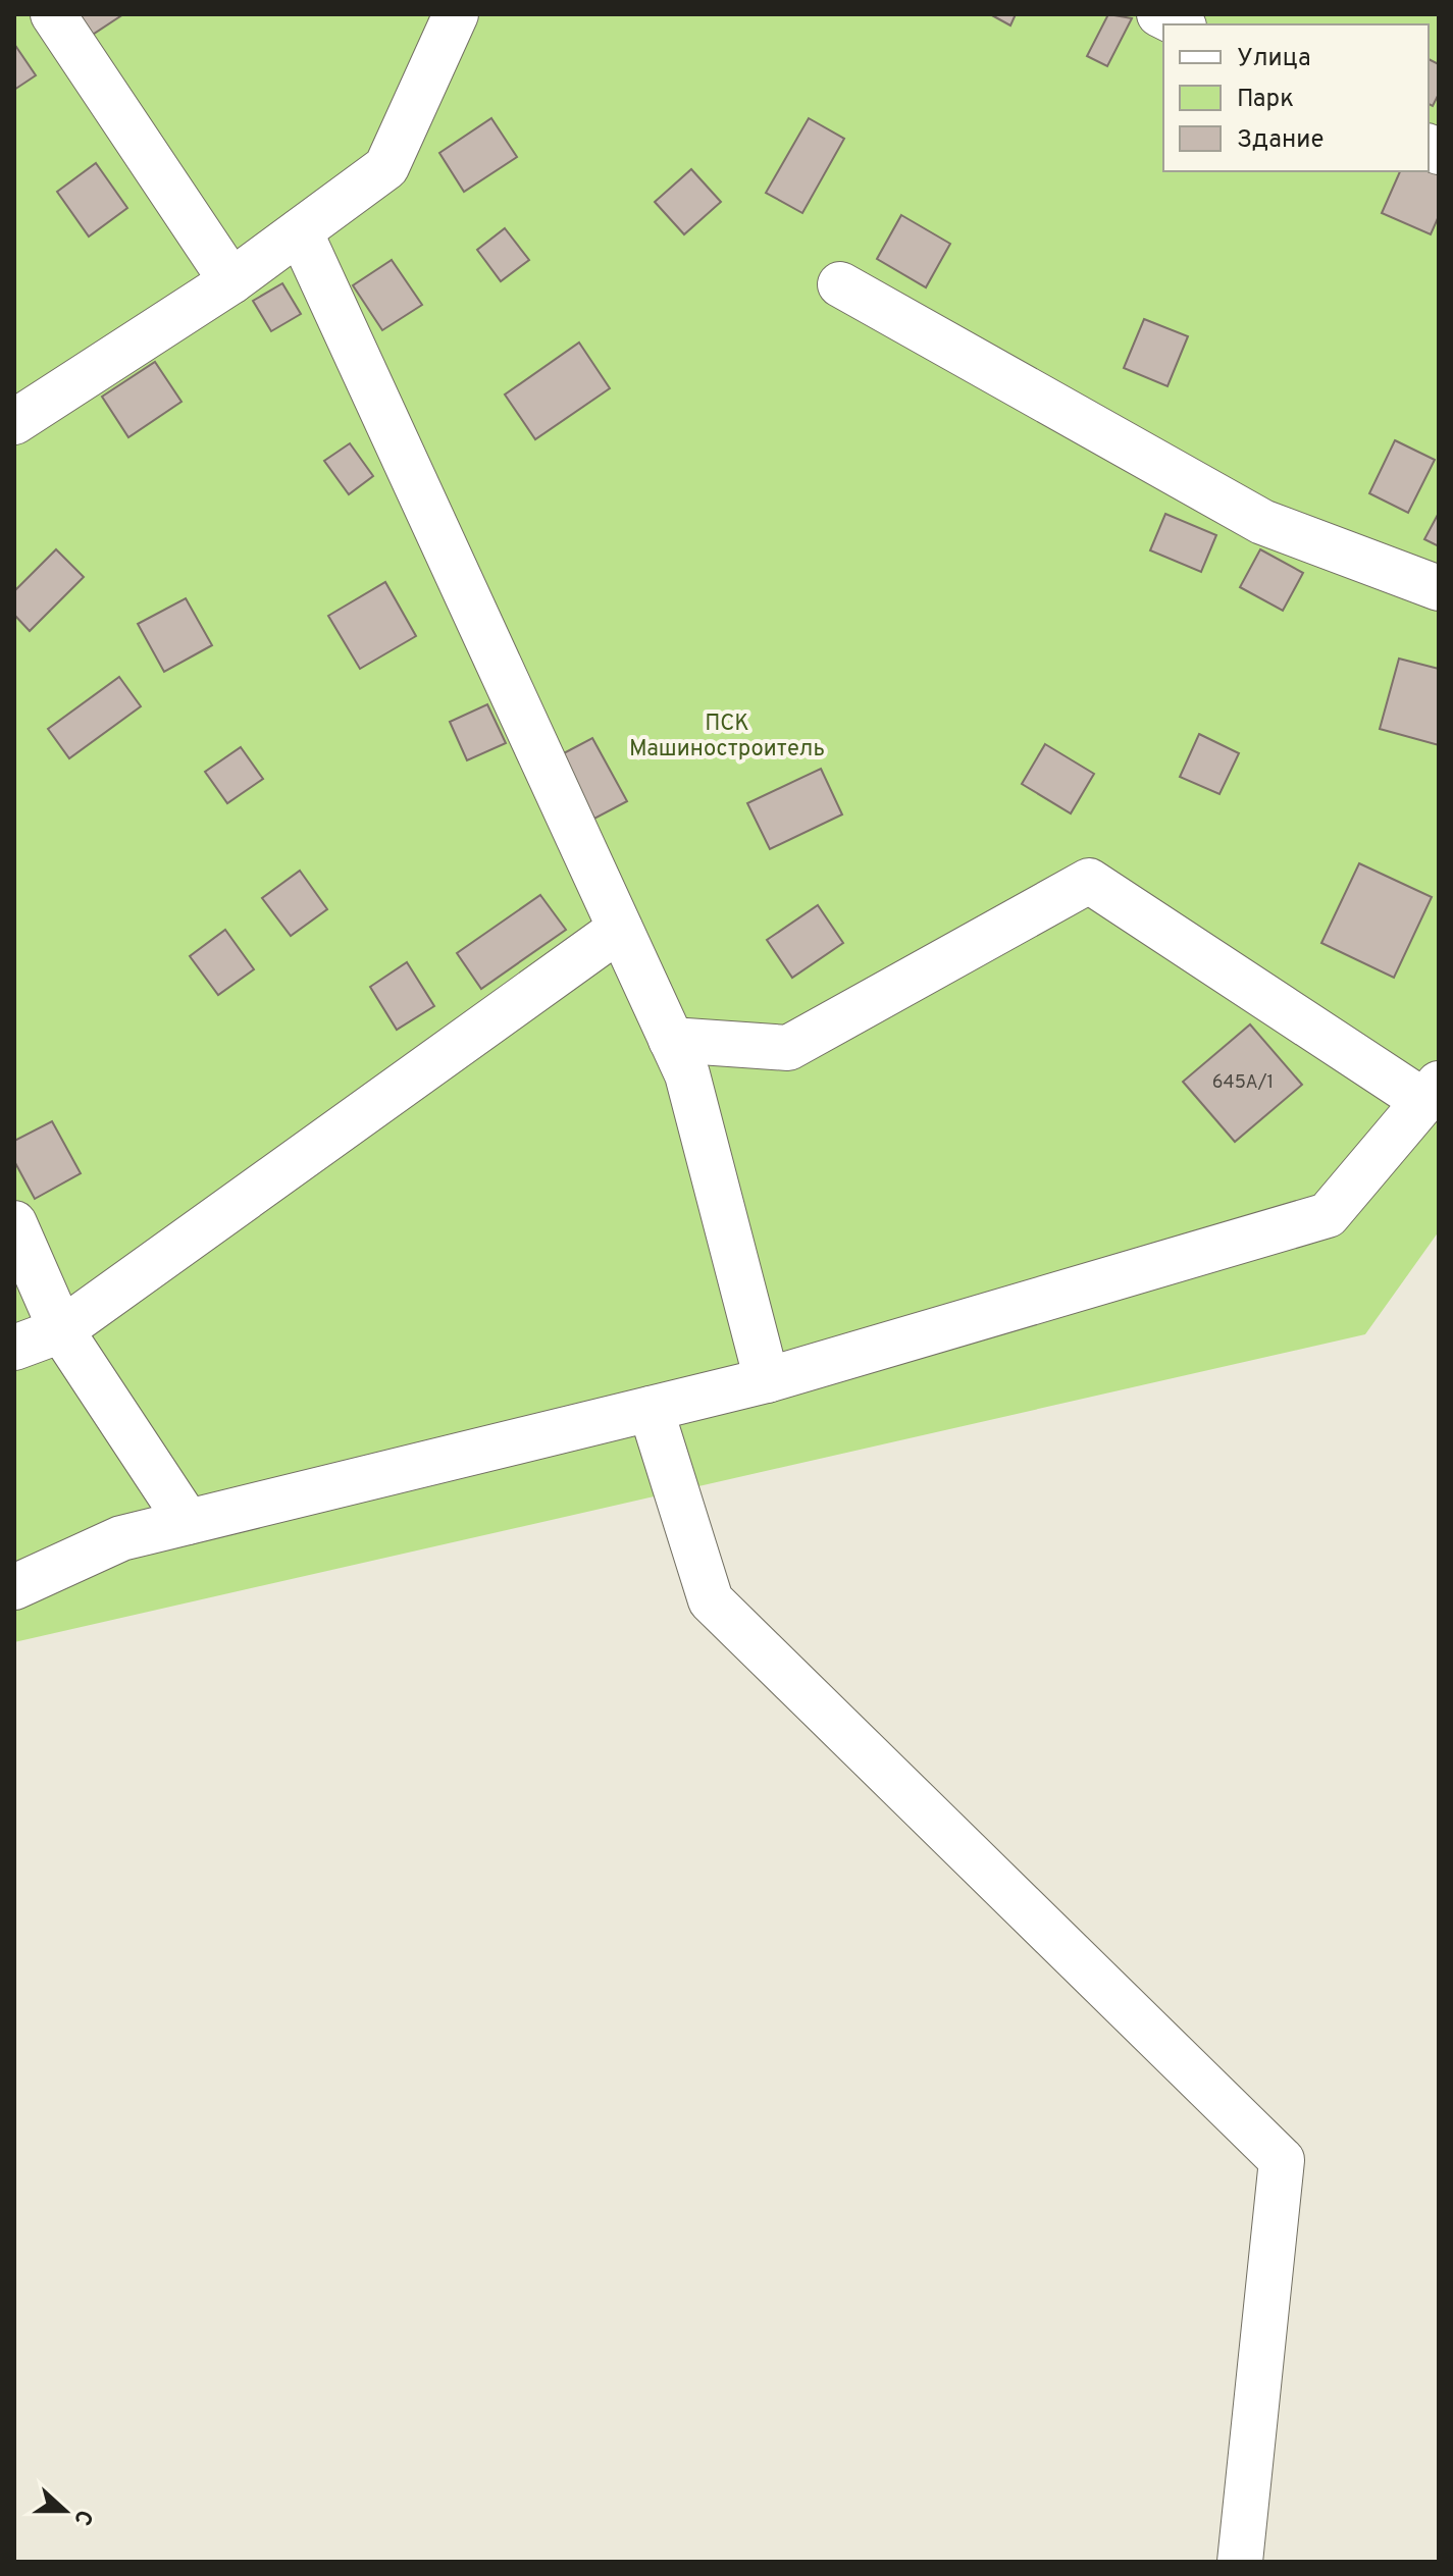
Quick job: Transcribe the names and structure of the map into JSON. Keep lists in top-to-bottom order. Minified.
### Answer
{"parks":["ПСК Машиностроитель"],"house_numbers":["645А/1"],"legend":["Улица","Парк","Здание"],"north":"right"}
